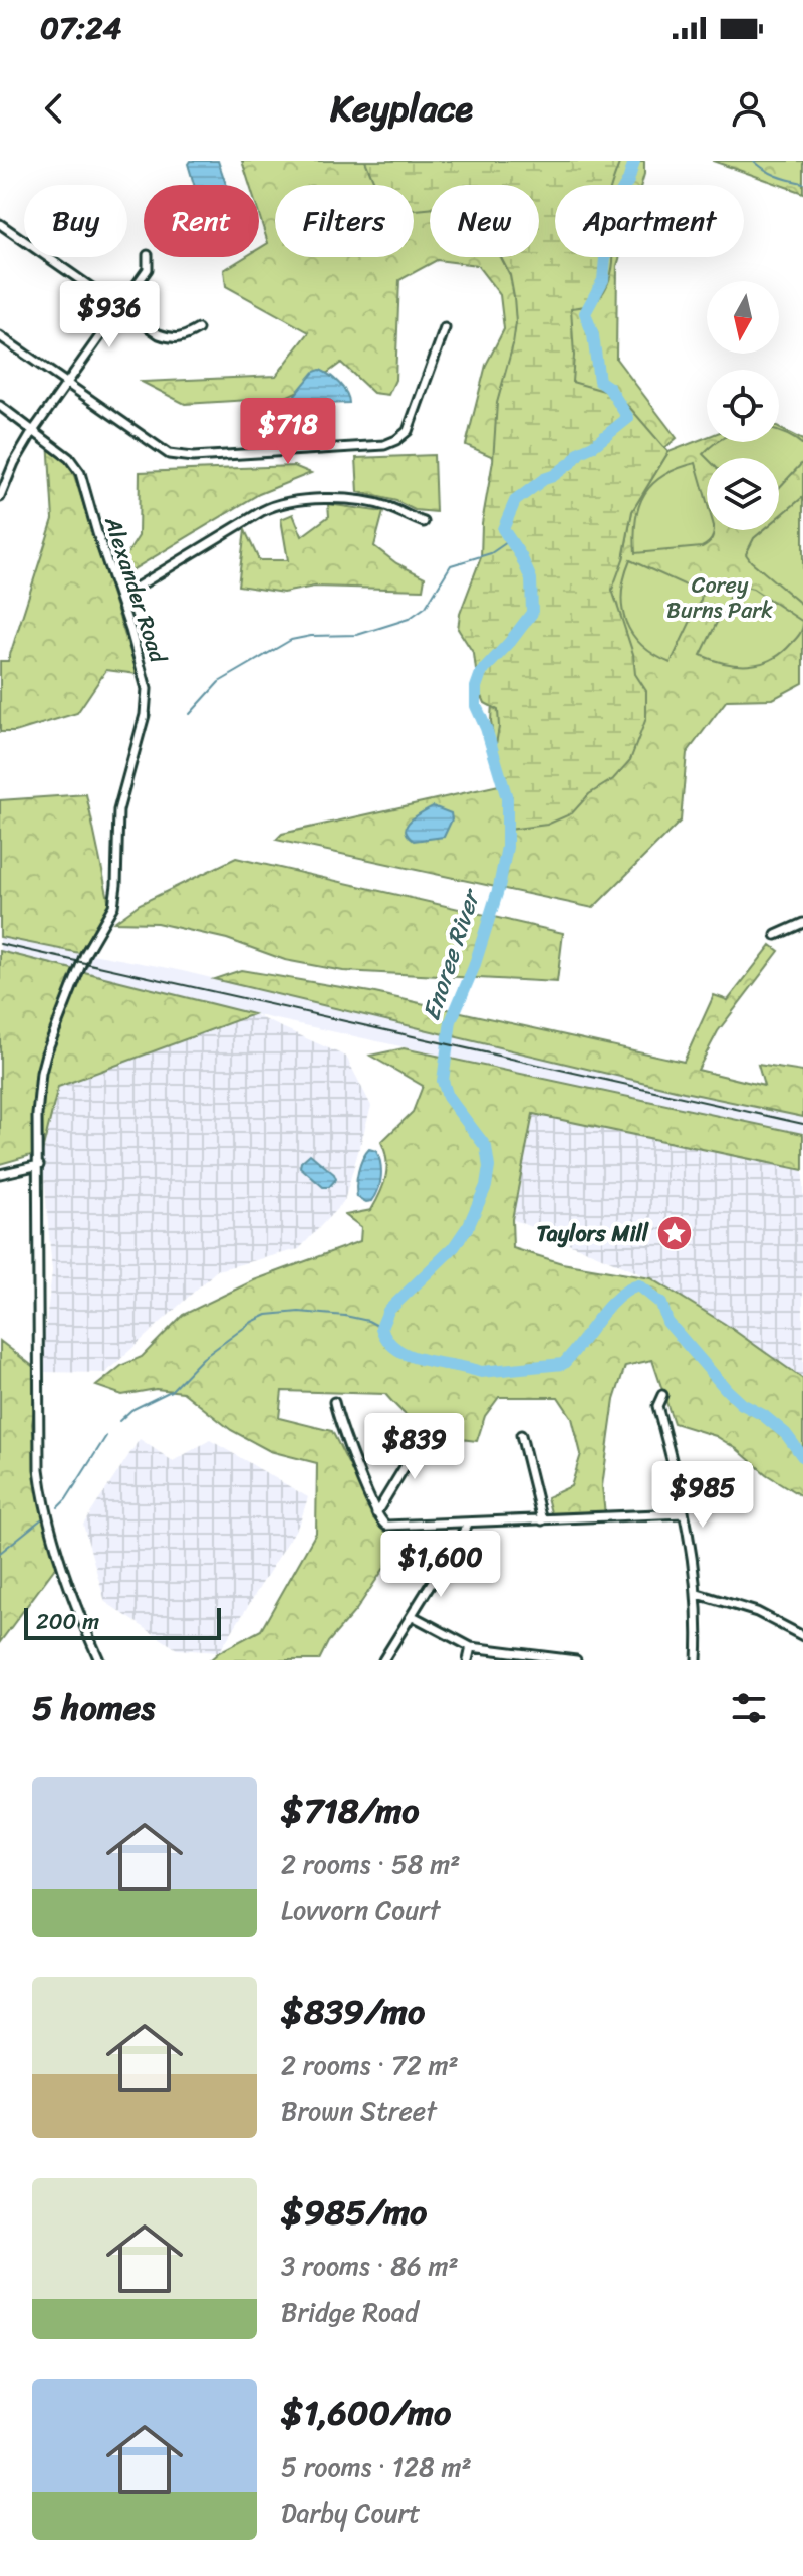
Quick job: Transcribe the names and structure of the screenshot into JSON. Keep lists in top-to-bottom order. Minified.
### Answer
{"streets":{"street":["Alexander Road"]},"water":["Enoree River"],"parks":["Corey Burns Park"],"places":{"place":["Taylors Mill"]},"scale_bar":"200 m","north":"bottom","page":{"status":"07:24","header":"Keyplace","chip":["Buy","Rent","Filters","New","Apartment"],"price":["$936","$718","$839","$985","$1,600"],"scale":"200 m","heading":"5 homes","list":[{"name":"$718/mo","note":"2 rooms · 58 m² · Lovvorn Court"},{"name":"$839/mo","note":"2 rooms · 72 m² · Brown Street"},{"name":"$985/mo","note":"3 rooms · 86 m² · Bridge Road"},{"name":"$1,600/mo","note":"5 rooms · 128 m² · Darby Court"}]}}
